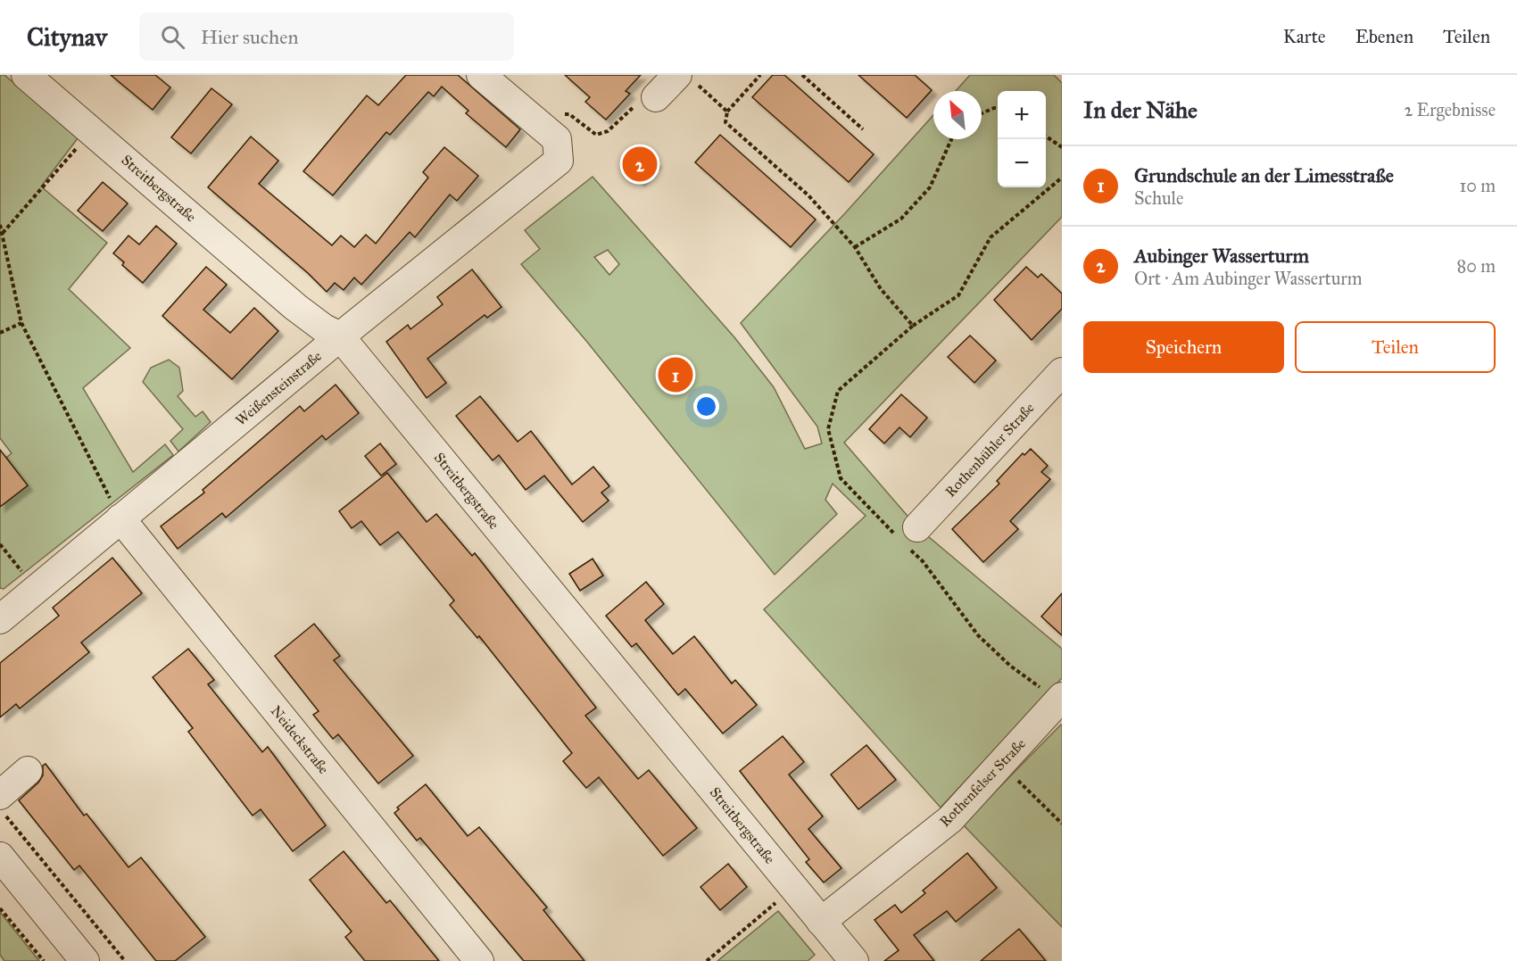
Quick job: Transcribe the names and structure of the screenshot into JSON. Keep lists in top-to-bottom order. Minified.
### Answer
{"streets":{"street":["Streitbergstraße","Weißensteinstraße","Rothenbühler Straße","Neideckstraße","Rothenfelser Straße"]},"crossings":[["Streitbergstraße","Weißensteinstraße"],["Streitbergstraße","Rothenfelser Straße"],["Weißensteinstraße","Neideckstraße"]],"north":"top left","page":{"header":"Citynav","search":"Hier suchen","nav":["Karte","Ebenen","Teilen"],"heading":["In der Nähe","2 Ergebnisse"],"map_buttons":["+","−"],"pins":["2","1"],"list":[{"mark":"1","name":"Grundschule an der Limesstraße","note":"Schule","value":"10 m"},{"mark":"2","name":"Aubinger Wasserturm","note":"Ort · Am Aubinger Wasserturm","value":"80 m"}],"buttons":["Speichern","Teilen"]}}
